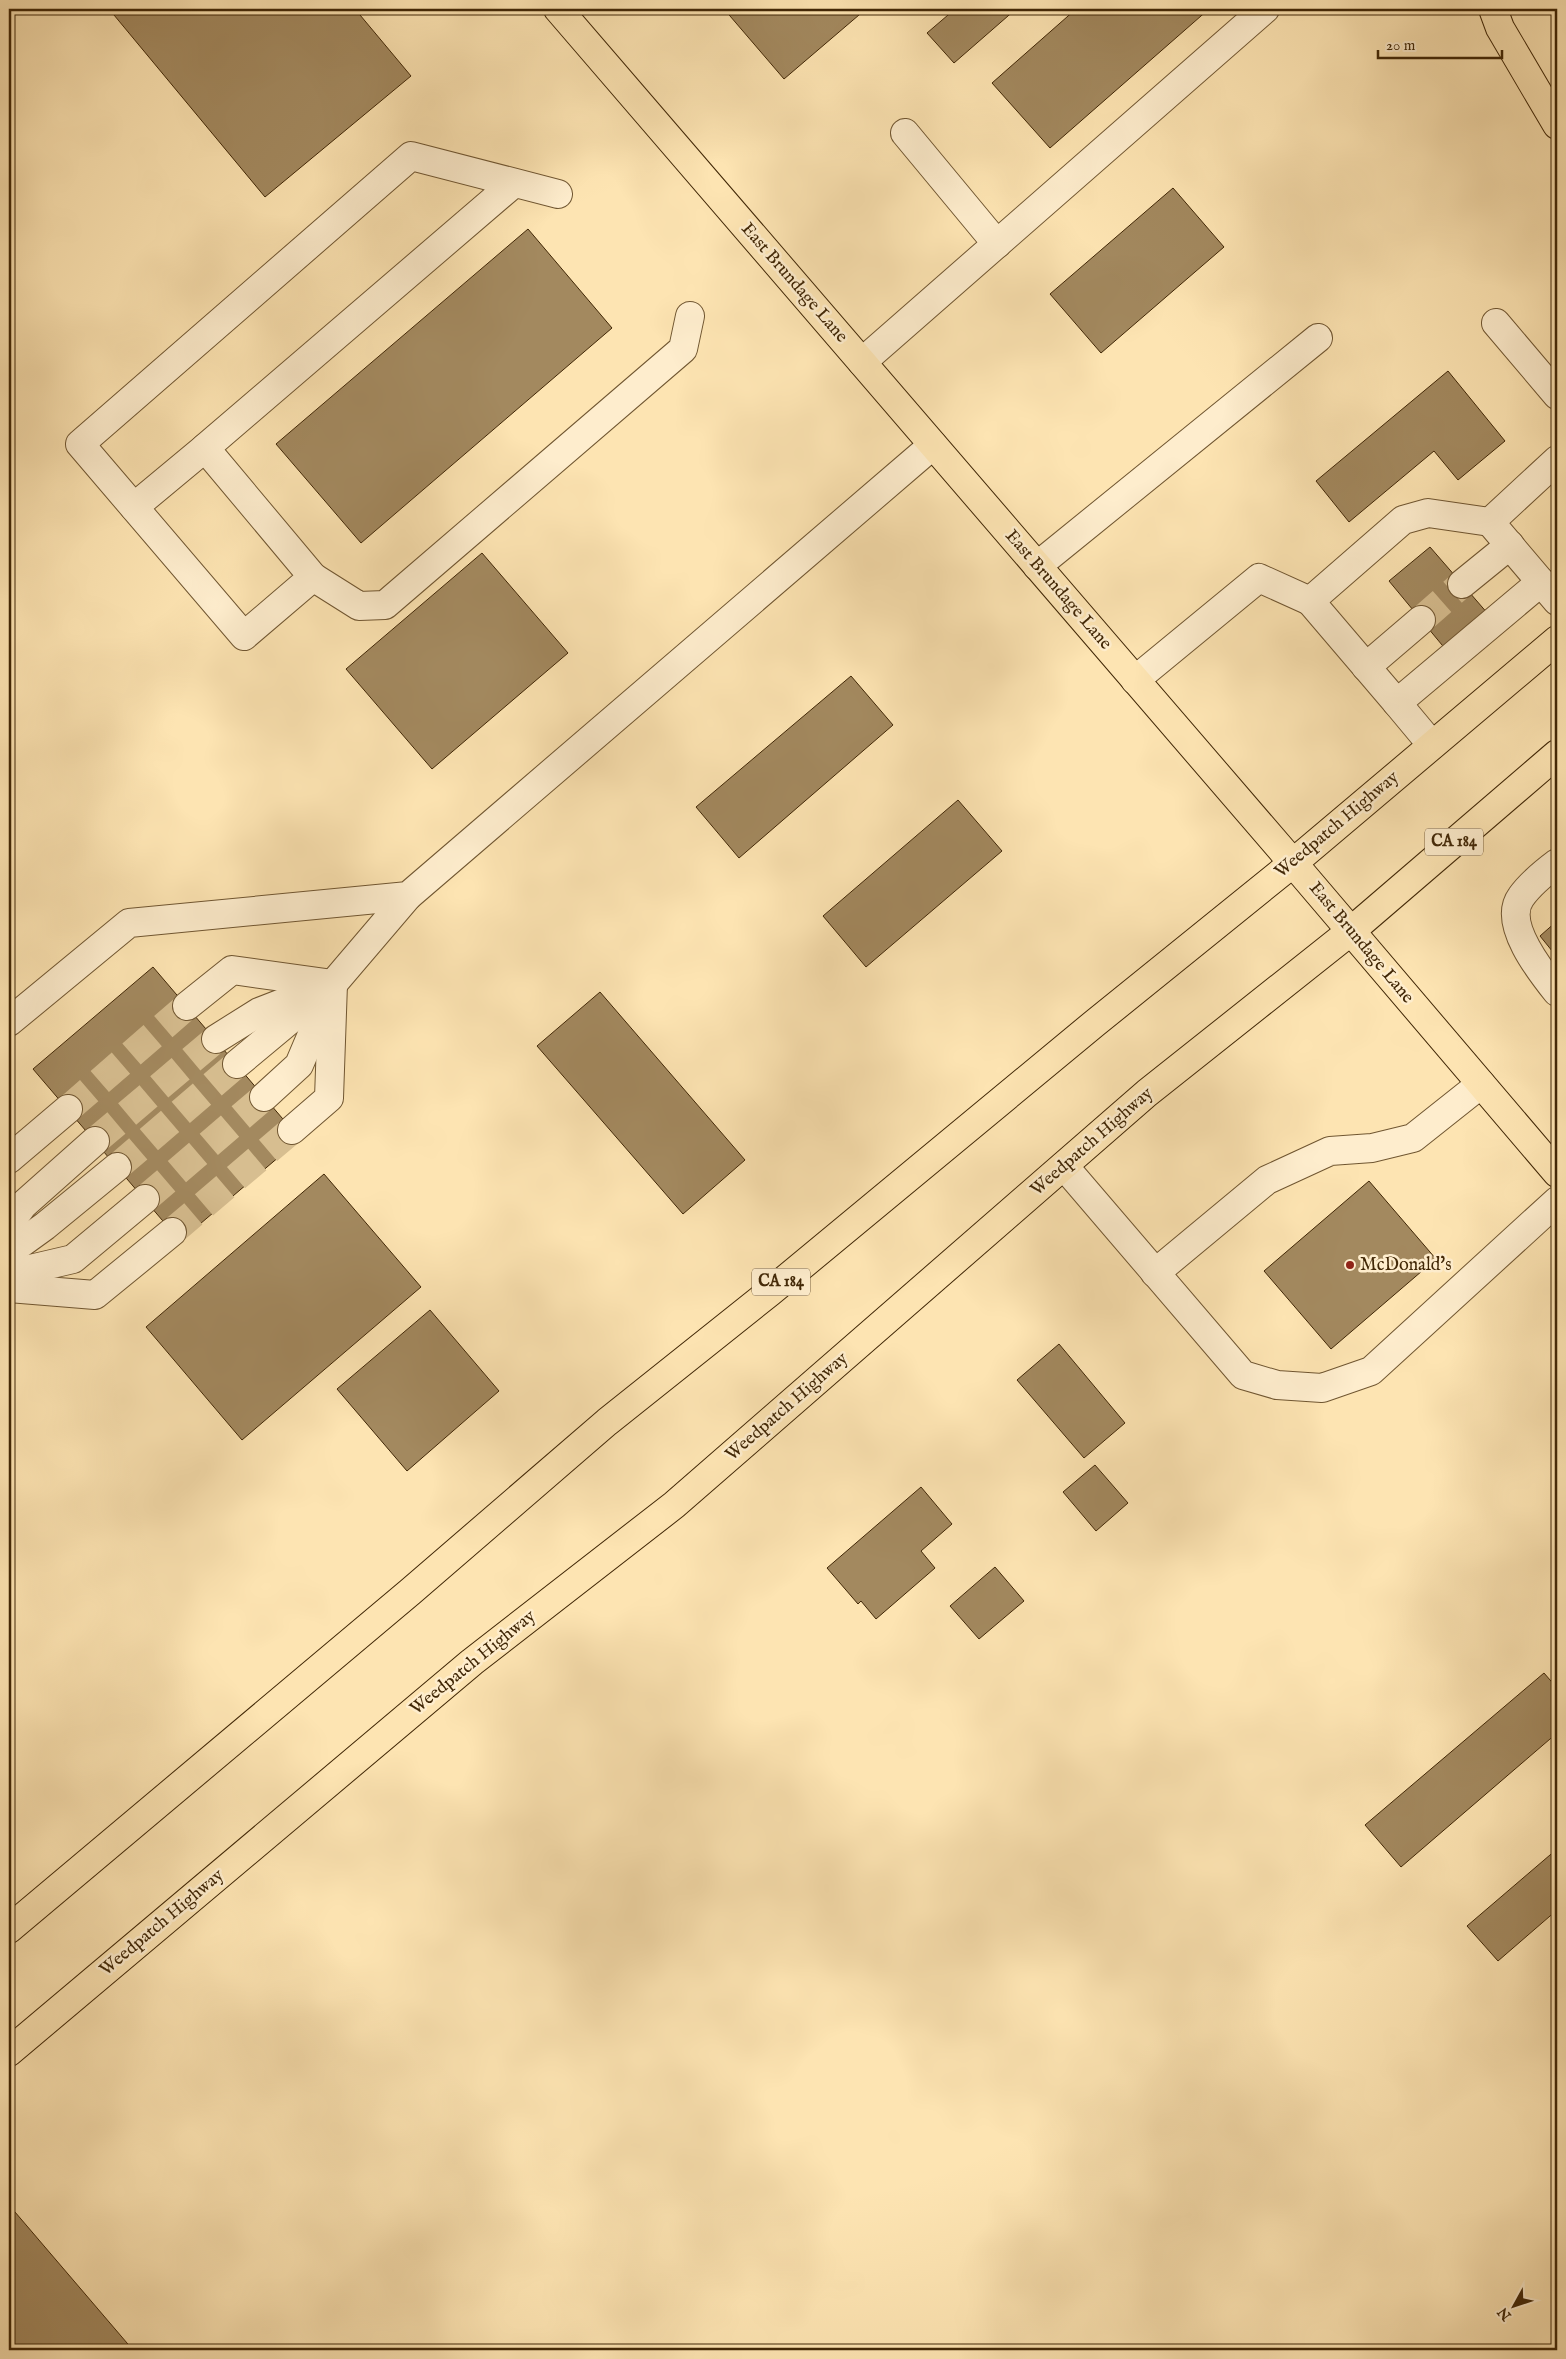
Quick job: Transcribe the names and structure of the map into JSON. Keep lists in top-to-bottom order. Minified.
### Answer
{"streets":{"main road":["East Brundage Lane","Weedpatch Highway","CA 184"]},"crossings":[["East Brundage Lane","Weedpatch Highway"]],"places":["McDonald's"],"scale_bar":"20 m","north":"bottom left"}
